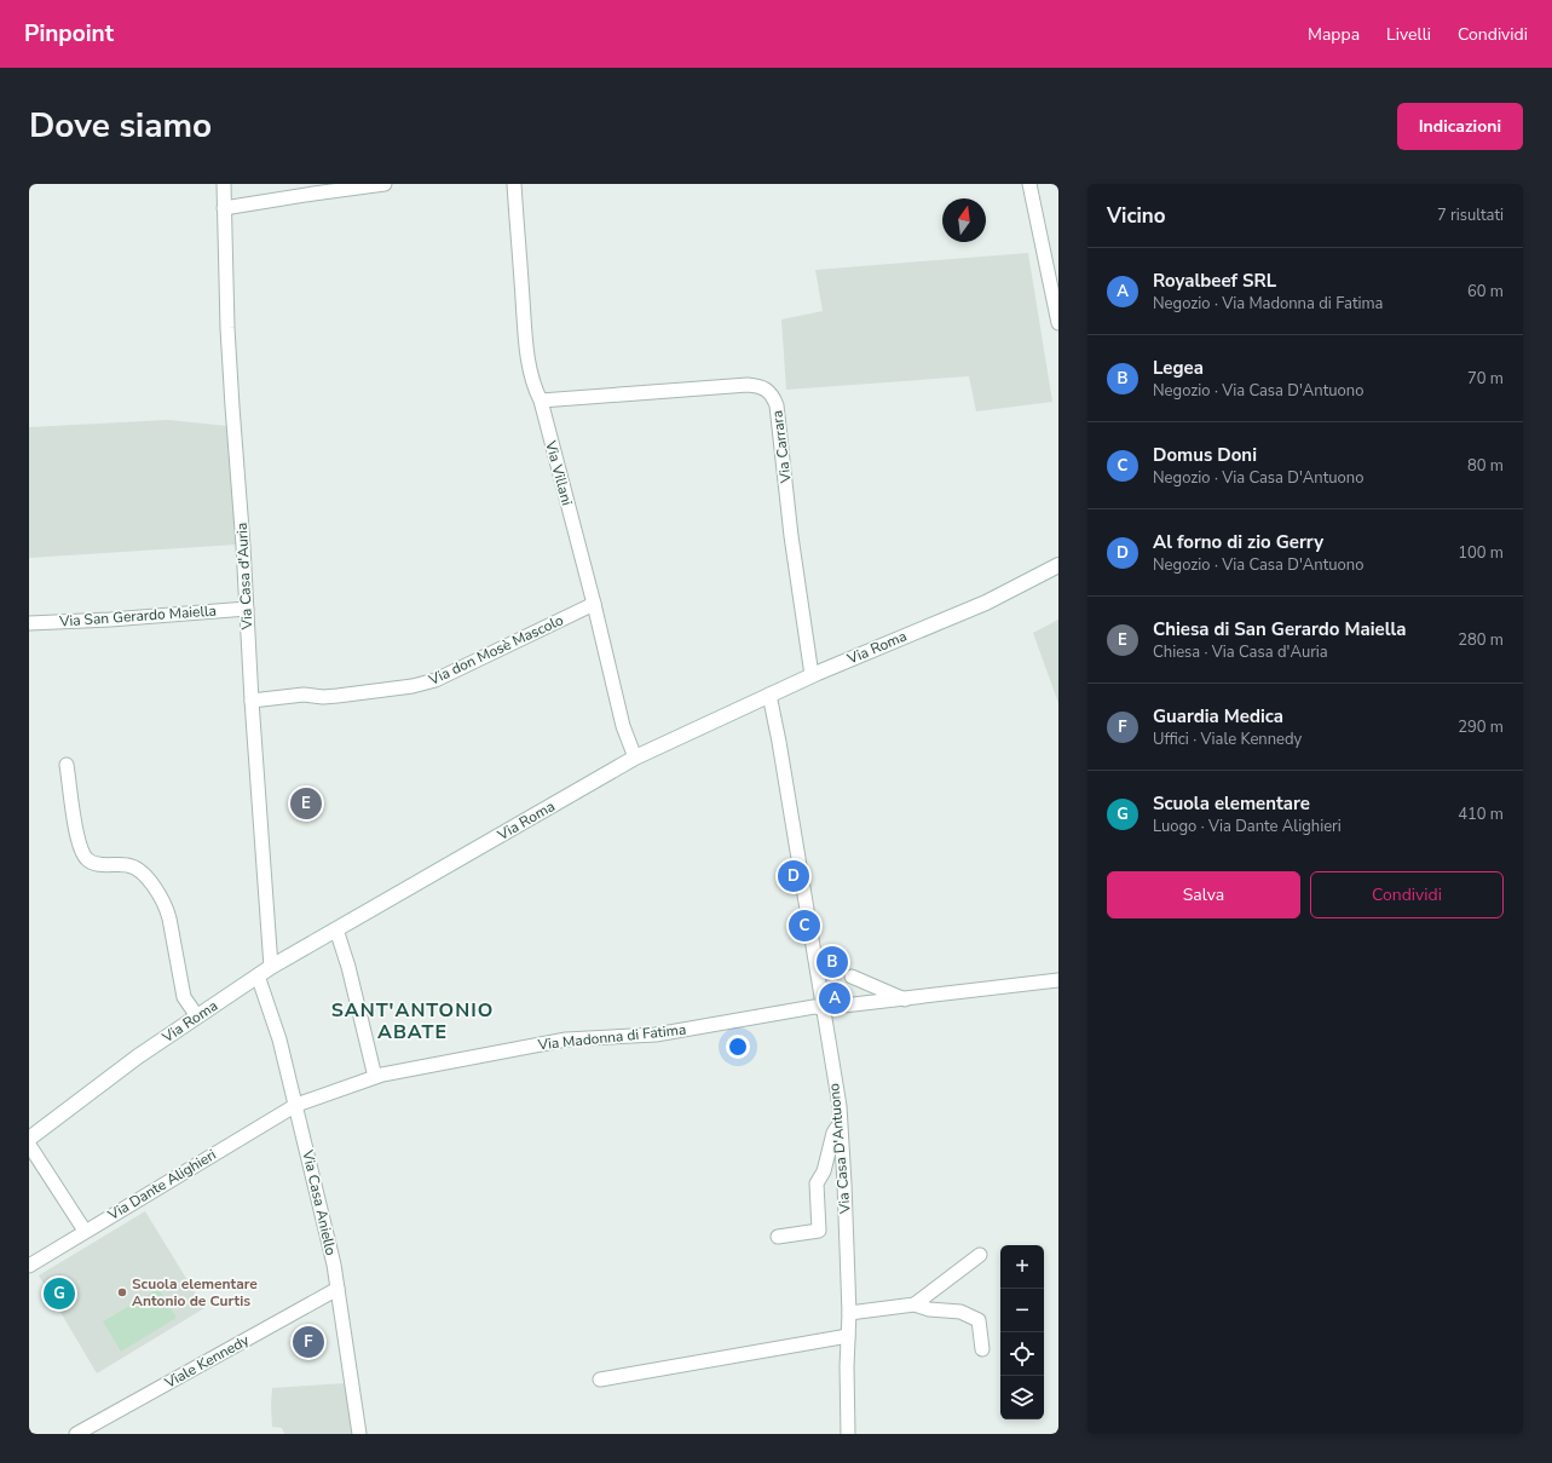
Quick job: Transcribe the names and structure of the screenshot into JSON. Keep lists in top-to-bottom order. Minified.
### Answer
{"streets":{"main road":["Via Roma"],"street":["Via Carrara","Via Villani","Via Casa d'Auria","Via San Gerardo Maiella","Via don Mosè Mascolo","Via Madonna di Fatima","Via Casa D'Antuono","Via Dante Alighieri","Via Casa Aniello","Viale Kennedy"]},"crossings":[["Via Carrara","Via Villani"],["Via Carrara","Via Roma"],["Via Villani","Via Roma"],["Via Villani","Via don Mosè Mascolo"],["Via Casa d'Auria","Via San Gerardo Maiella"],["Via Casa d'Auria","Via Roma"],["Via Casa d'Auria","Via don Mosè Mascolo"],["Via Roma","Via Casa D'Antuono"],["Via Roma","Via Casa Aniello"],["Via Madonna di Fatima","Via Casa D'Antuono"],["Via Madonna di Fatima","Via Dante Alighieri"],["Via Madonna di Fatima","Via Casa Aniello"],["Via Dante Alighieri","Via Casa Aniello"],["Via Casa Aniello","Viale Kennedy"]],"districts":["SANT'ANTONIO ABATE"],"places":["Scuola elementare Antonio de Curtis"],"north":"top","page":{"header":"Pinpoint","nav":["Mappa","Livelli","Condividi"],"title":"Dove siamo","buttons":["Indicazioni",["Salva","Condividi"]],"heading":["Vicino","7 risultati"],"list":[{"mark":"A","name":"Royalbeef SRL","note":"Negozio · Via Madonna di Fatima","value":"60 m"},{"mark":"B","name":"Legea","note":"Negozio · Via Casa D'Antuono","value":"70 m"},{"mark":"C","name":"Domus Doni","note":"Negozio · Via Casa D'Antuono","value":"80 m"},{"mark":"D","name":"Al forno di zio Gerry","note":"Negozio · Via Casa D'Antuono","value":"100 m"},{"mark":"E","name":"Chiesa di San Gerardo Maiella","note":"Chiesa · Via Casa d'Auria","value":"280 m"},{"mark":"F","name":"Guardia Medica","note":"Uffici · Viale Kennedy","value":"290 m"},{"mark":"G","name":"Scuola elementare","note":"Luogo · Via Dante Alighieri","value":"410 m"}],"pins":["E","D","C","B","A","G","F"],"map_buttons":["+","−"]}}
